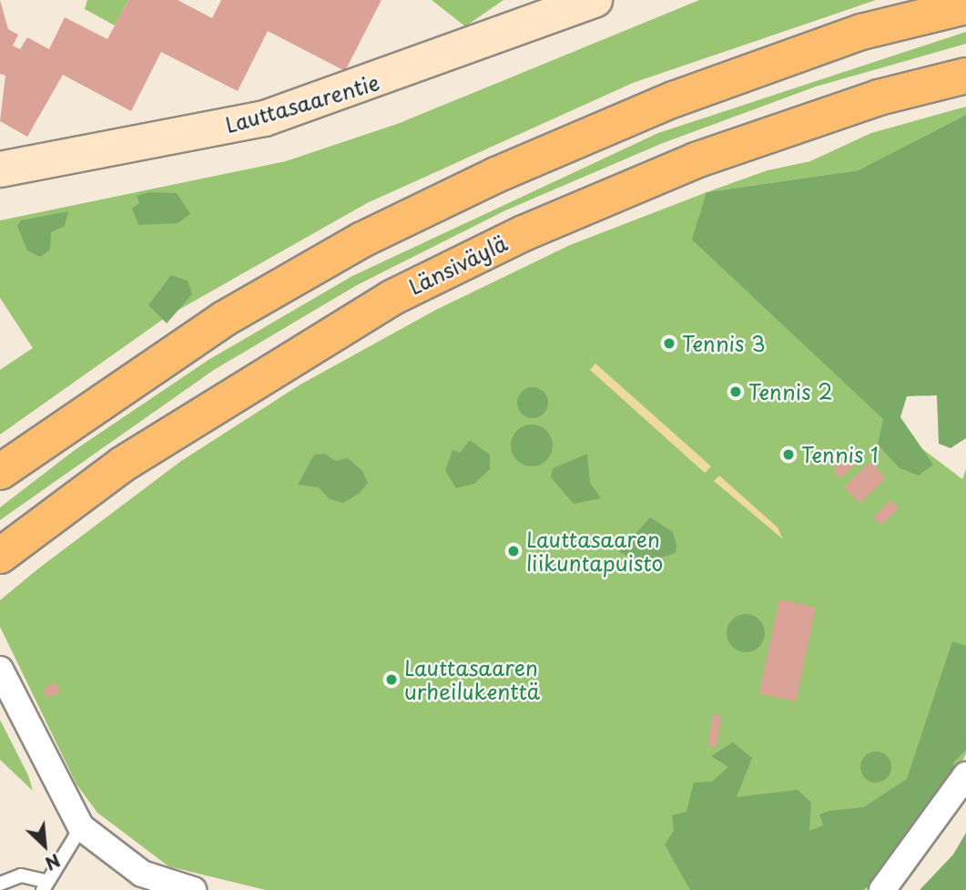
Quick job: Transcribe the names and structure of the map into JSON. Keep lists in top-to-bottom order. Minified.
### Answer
{"streets":{"highway":["Länsiväylä"],"main road":["Lauttasaarentie"]},"places":["Tennis 3","Tennis 2","Tennis 1","Lauttasaaren liikuntapuisto","Lauttasaaren urheilukenttä"],"north":"bottom right"}
